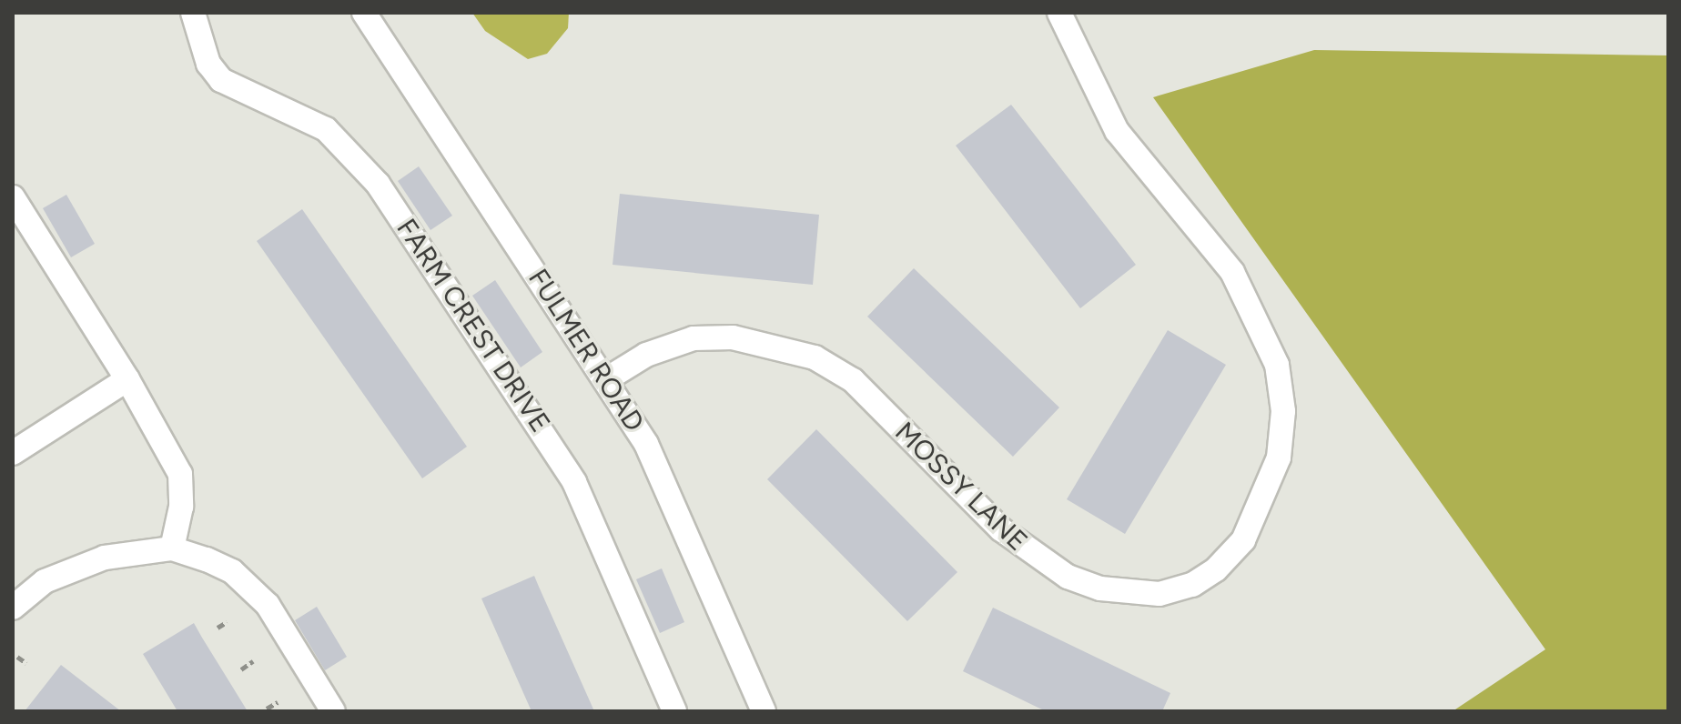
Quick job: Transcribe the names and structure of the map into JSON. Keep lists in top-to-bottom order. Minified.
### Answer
{"streets":{"street":["FARM CREST DRIVE","FULMER ROAD","MOSSY LANE"]},"crossings":[["FULMER ROAD","MOSSY LANE"]]}
